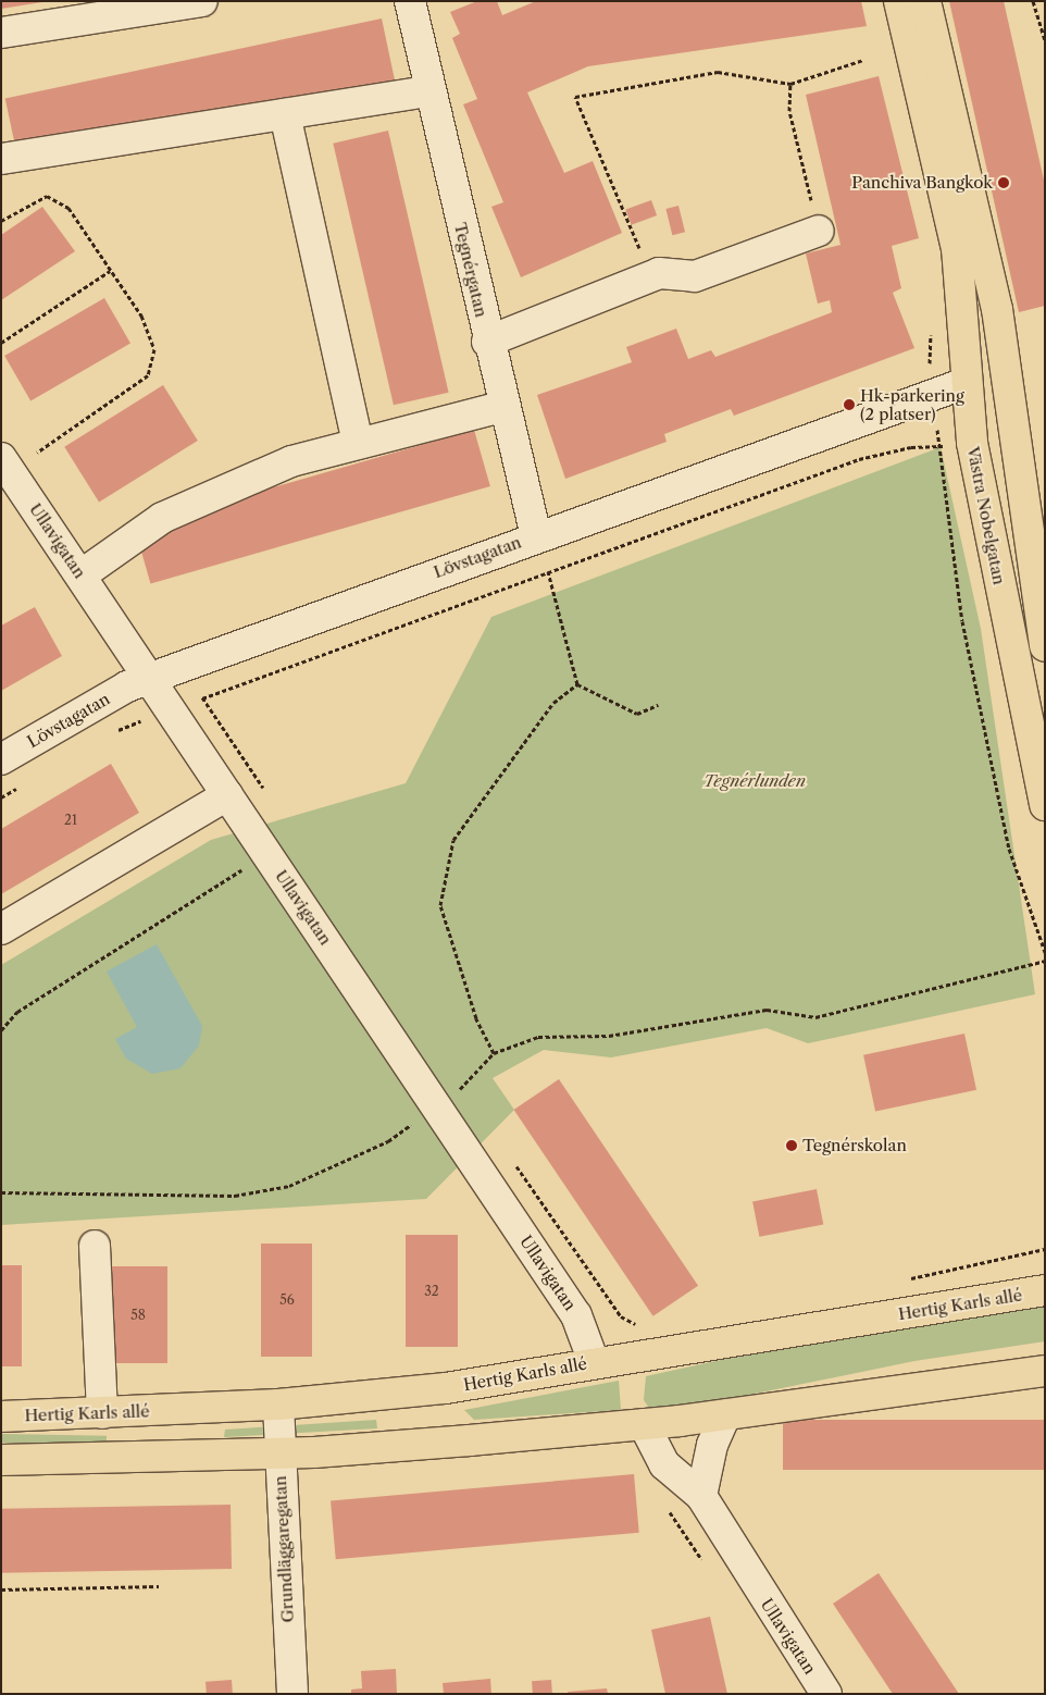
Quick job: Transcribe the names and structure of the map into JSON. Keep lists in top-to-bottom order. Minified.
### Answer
{"streets":{"main road":["Västra Nobelgatan","Hertig Karls allé"],"street":["Tegnérgatan","Ullavigatan","Lövstagatan","Grundläggaregatan"]},"crossings":[["Tegnérgatan","Lövstagatan"],["Västra Nobelgatan","Lövstagatan"],["Ullavigatan","Lövstagatan"],["Ullavigatan","Hertig Karls allé"],["Hertig Karls allé","Grundläggaregatan"]],"parks":["Tegnérlunden"],"places":["Panchiva Bangkok","Hk-parkering (2 platser)","Tegnérskolan"],"house_numbers":["21","32","56","58"]}
